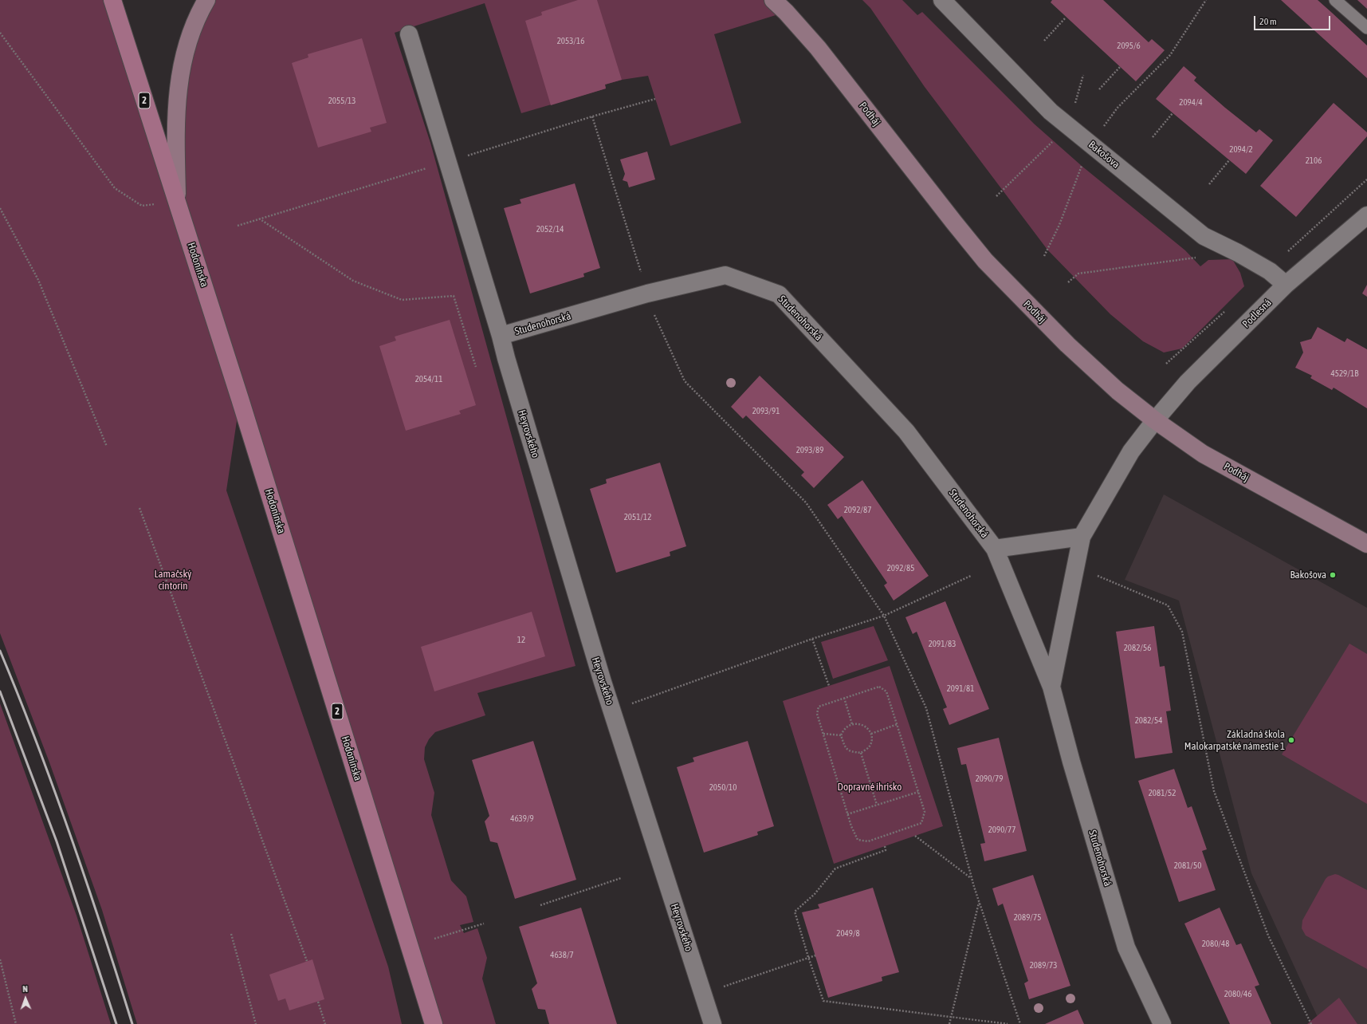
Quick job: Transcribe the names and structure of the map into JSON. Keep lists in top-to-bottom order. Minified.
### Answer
{"streets":{"main road":["2","Hodonínska"],"street":["Podháj","Bakošova","Podlesná","Studenohorská","Heyrovského"]},"crossings":[["Podháj","Podlesná"],["Podháj","Studenohorská"],["Bakošova","Podlesná"],["Podlesná","Studenohorská"],["Studenohorská","Heyrovského"]],"parks":["Lamačský cintorín","Dopravné ihrisko"],"places":["Bakošova","Základná škola Malokarpatské námestie 1"],"house_numbers":["2053/16","2095/6","2055/13","2094/4","2094/2","2106","2052/14","4529/1B","2054/11","2093/91","2093/89","2092/87","2051/12","2092/85","12","2091/83","2082/56","2091/81","2082/54","2090/79","2050/10","2081/52","4639/9","2090/77","2081/50","2089/75","2049/8","2080/48","4638/7","2089/73","2080/46"],"scale_bar":"20 m","north":"top"}
